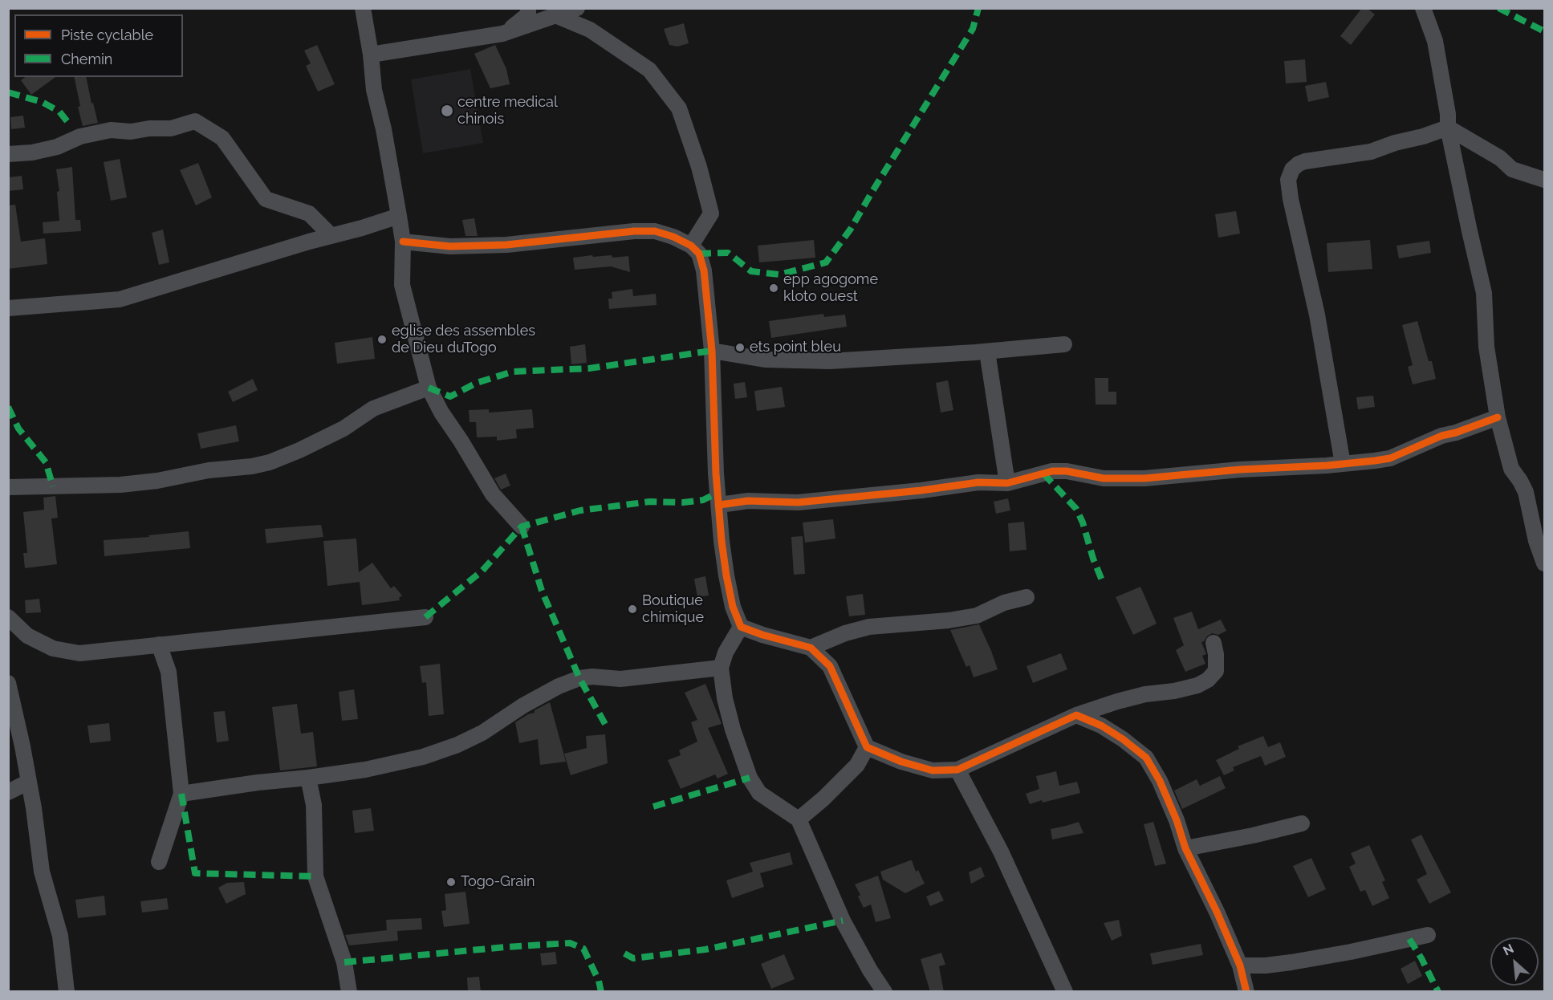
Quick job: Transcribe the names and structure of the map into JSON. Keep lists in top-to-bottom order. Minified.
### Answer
{"places":["centre medical chinois","epp agogome kloto ouest","eglise des assembles de Dieu duTogo","ets point bleu","Boutique chimique","Togo-Grain"],"legend":["Piste cyclable","Chemin"],"north":"top left"}
